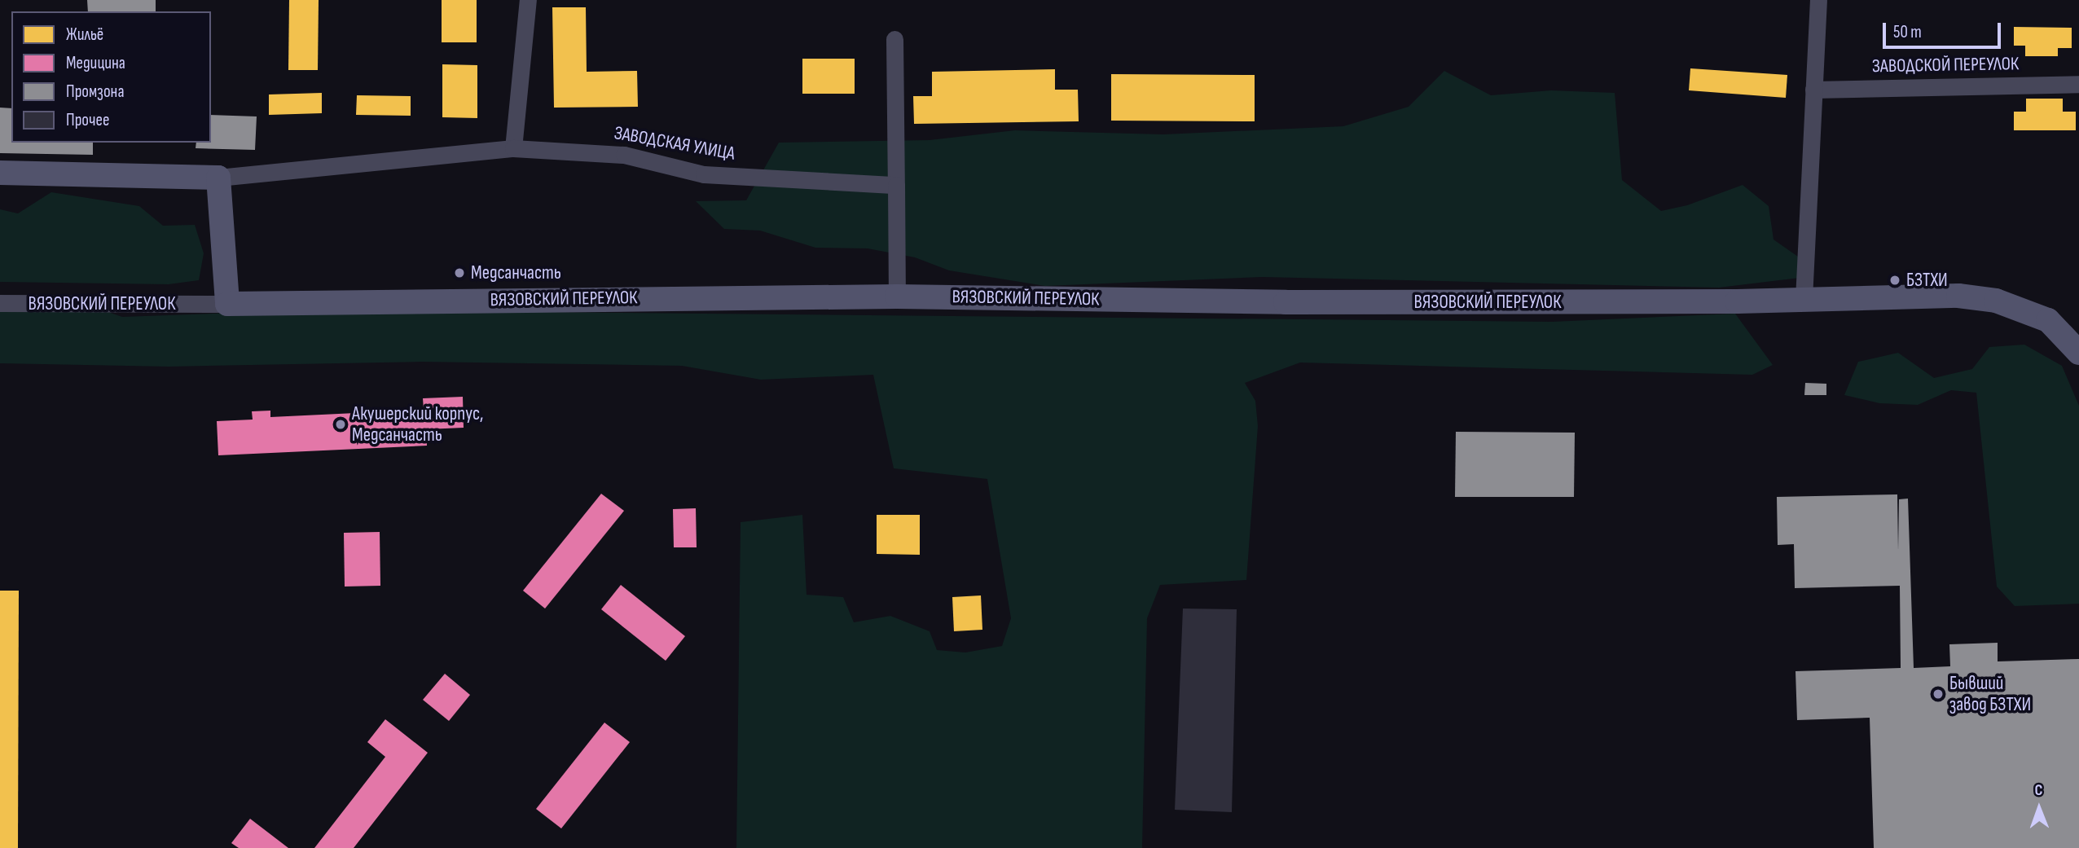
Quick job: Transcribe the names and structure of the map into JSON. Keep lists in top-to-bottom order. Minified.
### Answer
{"streets":{"street":["ЗАВОДСКОЙ ПЕРЕУЛОК","ЗАВОДСКАЯ УЛИЦА","ВЯЗОВСКИЙ ПЕРЕУЛОК"]},"places":["Медсанчасть","БЗТХИ","Акушерский корпус, Медсанчасть","Бывший завод БЗТХИ"],"legend":["Жильё","Медицина","Промзона","Прочее"],"scale_bar":"50 m","north":"top"}
